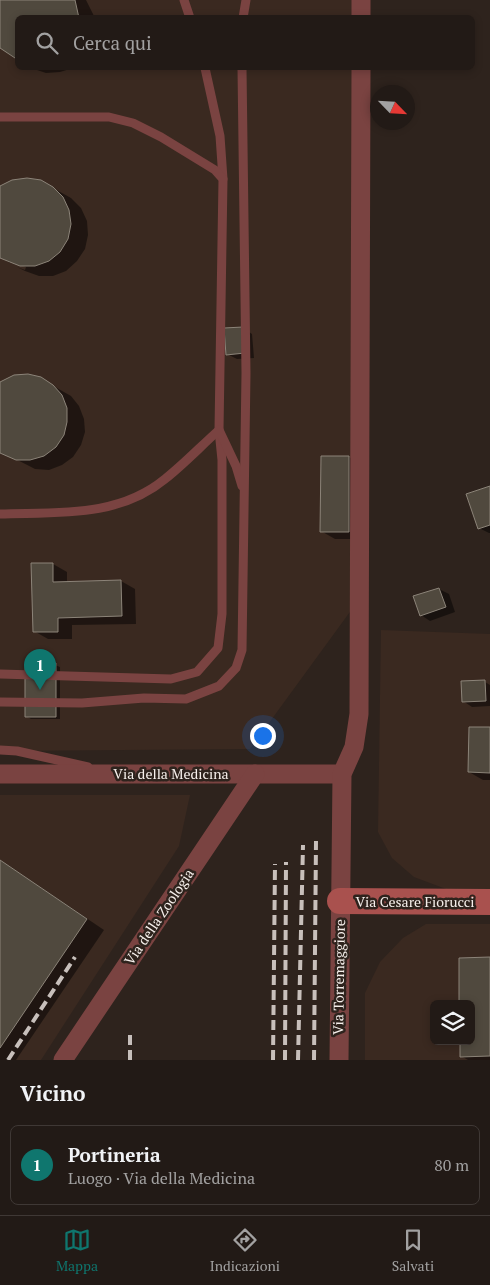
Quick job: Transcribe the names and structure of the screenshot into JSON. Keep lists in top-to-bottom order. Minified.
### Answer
{"streets":{"street":["Via della Medicina","Via Cesare Fiorucci","Via della Zoologia","Via Torremaggiore"]},"crossings":[["Via della Medicina","Via della Zoologia"],["Via della Medicina","Via Torremaggiore"],["Via Cesare Fiorucci","Via Torremaggiore"]],"north":"bottom right","page":{"search":"Cerca qui","pins":"1","heading":"Vicino","list":[{"mark":"1","name":"Portineria","note":"Luogo · Via della Medicina","value":"80 m"}],"nav":["Mappa","Indicazioni","Salvati"]}}
